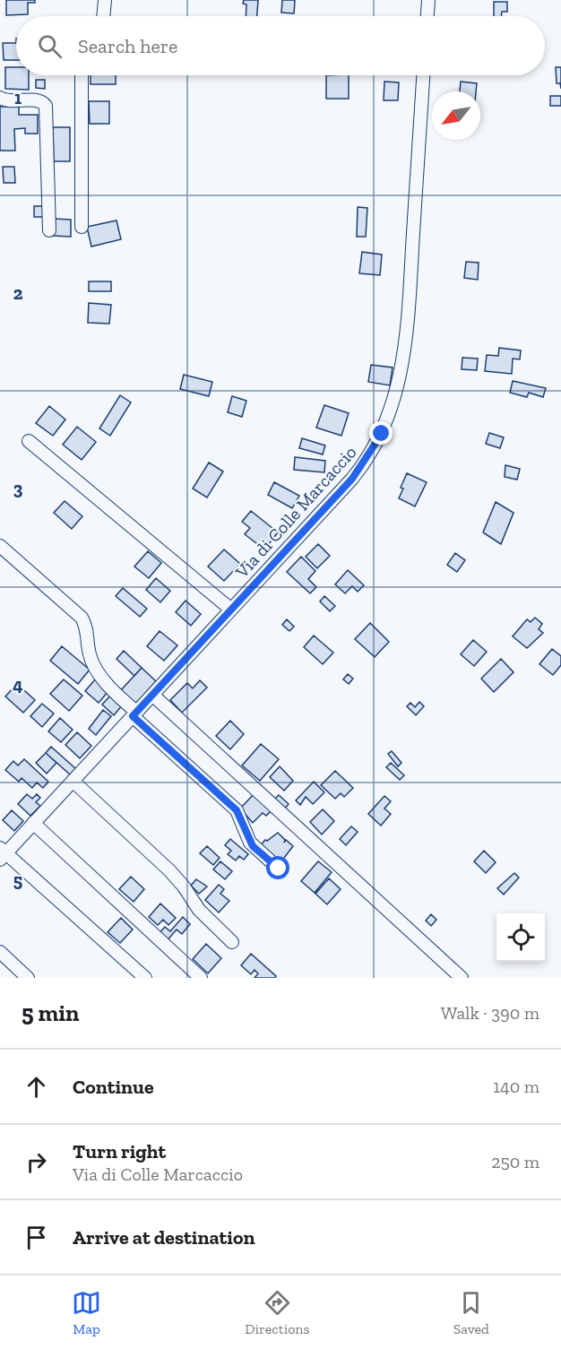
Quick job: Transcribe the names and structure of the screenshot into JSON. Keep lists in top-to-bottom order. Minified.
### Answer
{"streets":{"street":["Via di Colle Marcaccio"]},"north":"bottom left","page":{"search":"Search here","heading":["5 min","Walk · 390 m"],"list":[["Continue","140 m"],["Turn right","Via di Colle Marcaccio","250 m"],"Arrive at destination"],"nav":["Map","Directions","Saved"]},"grid":{"rows":["1","2","3","4","5"]}}
